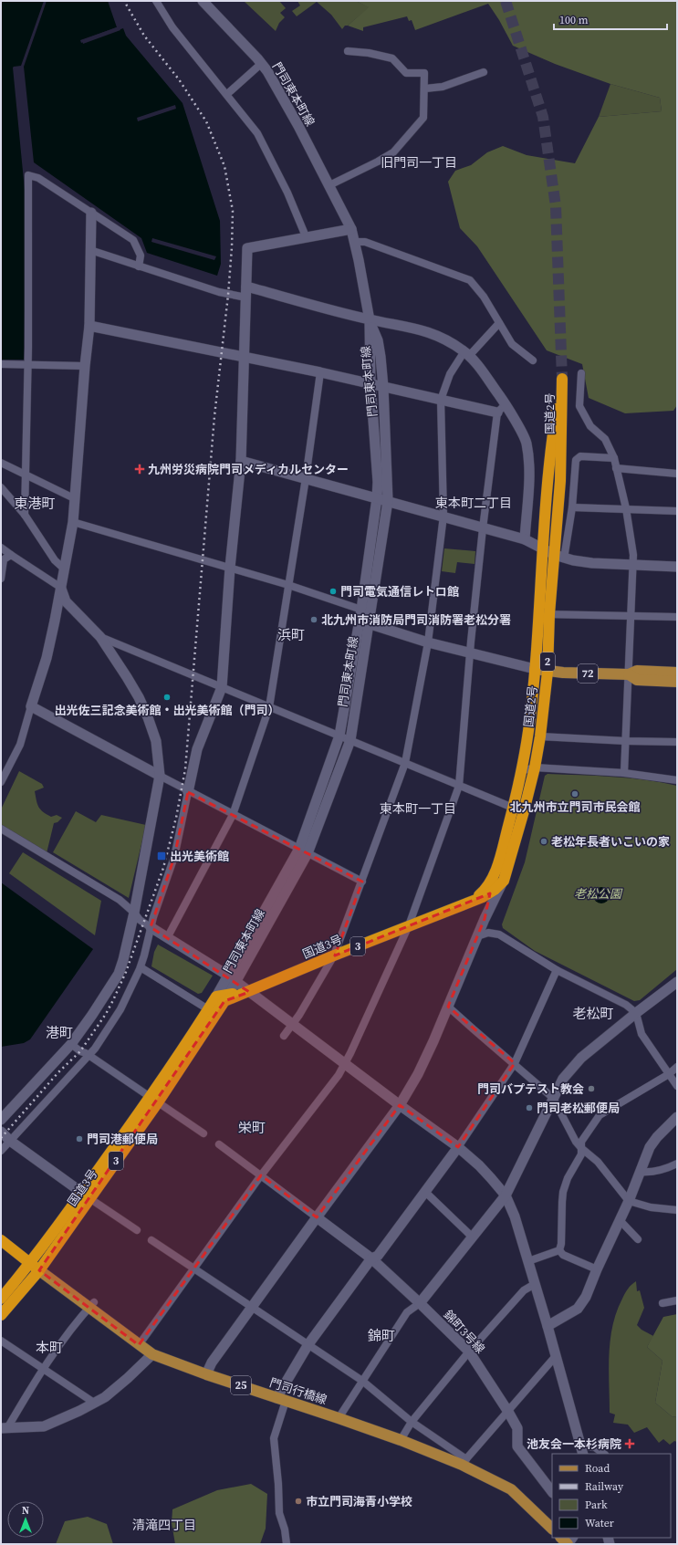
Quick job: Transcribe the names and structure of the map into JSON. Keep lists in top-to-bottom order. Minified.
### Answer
{"streets":{"highway":["国道2号","2","国道3号","3"],"main road":["72","25","門司行橋線"],"street":["門司東本町線","錦町3号線"]},"crossings":[["門司東本町線","国道3号"],["国道2号","72"],["国道2号","国道3号"],["国道3号","門司行橋線"]],"districts":["旧門司一丁目","東本町二丁目","東港町","浜町","東本町一丁目","老松町","港町","栄町","錦町","本町","清滝四丁目"],"parks":["老松公園"],"places":{"health":["九州労災病院門司メディカルセンター","池友会一本杉病院"],"other":["門司電気通信レトロ館","北九州市消防局門司消防署老松分署","出光佐三記念美術館・出光美術館（門司）","北九州市立門司市民会館","老松年長者いこいの家","門司バプテスト教会","門司老松郵便局","門司港郵便局","市立門司海青小学校"],"transit":["出光美術館"]},"legend":["Road","Railway","Park","Water"],"scale_bar":"100 m","north":"top"}
